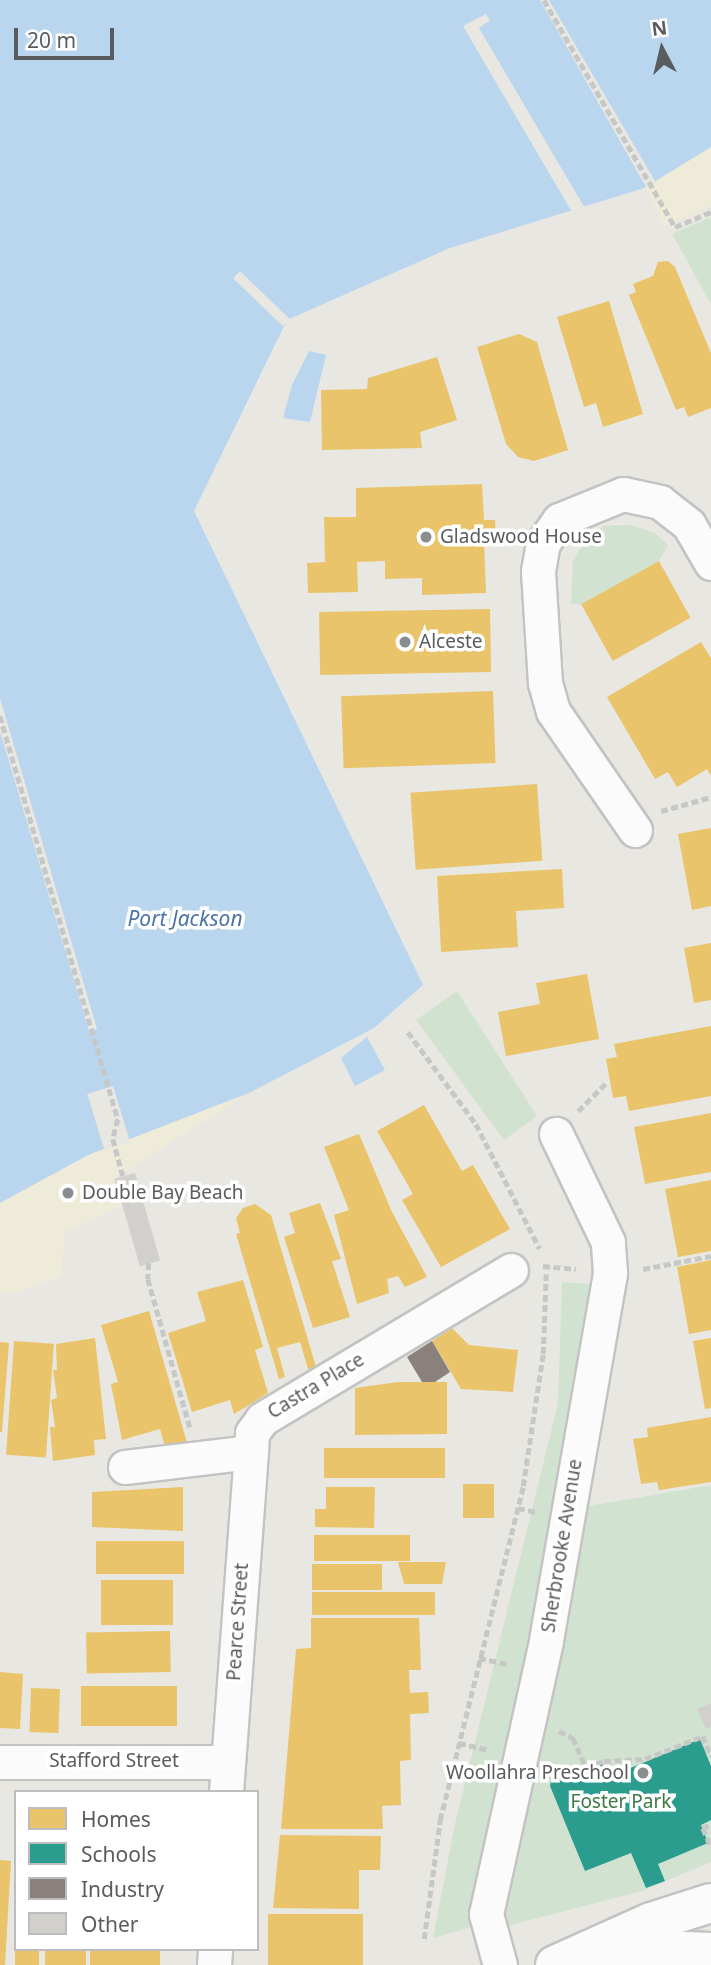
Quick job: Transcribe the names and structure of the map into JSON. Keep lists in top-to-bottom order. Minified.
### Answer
{"streets":{"street":["Castra Place","Sherbrooke Avenue","Pearce Street","Stafford Street"]},"crossings":[["Castra Place","Pearce Street"],["Pearce Street","Stafford Street"]],"water":["Port Jackson"],"parks":["Foster Park"],"places":["Gladswood House","Alceste","Double Bay Beach","Woollahra Preschool"],"legend":["Homes","Schools","Industry","Other"],"scale_bar":"20 m","north":"top"}
